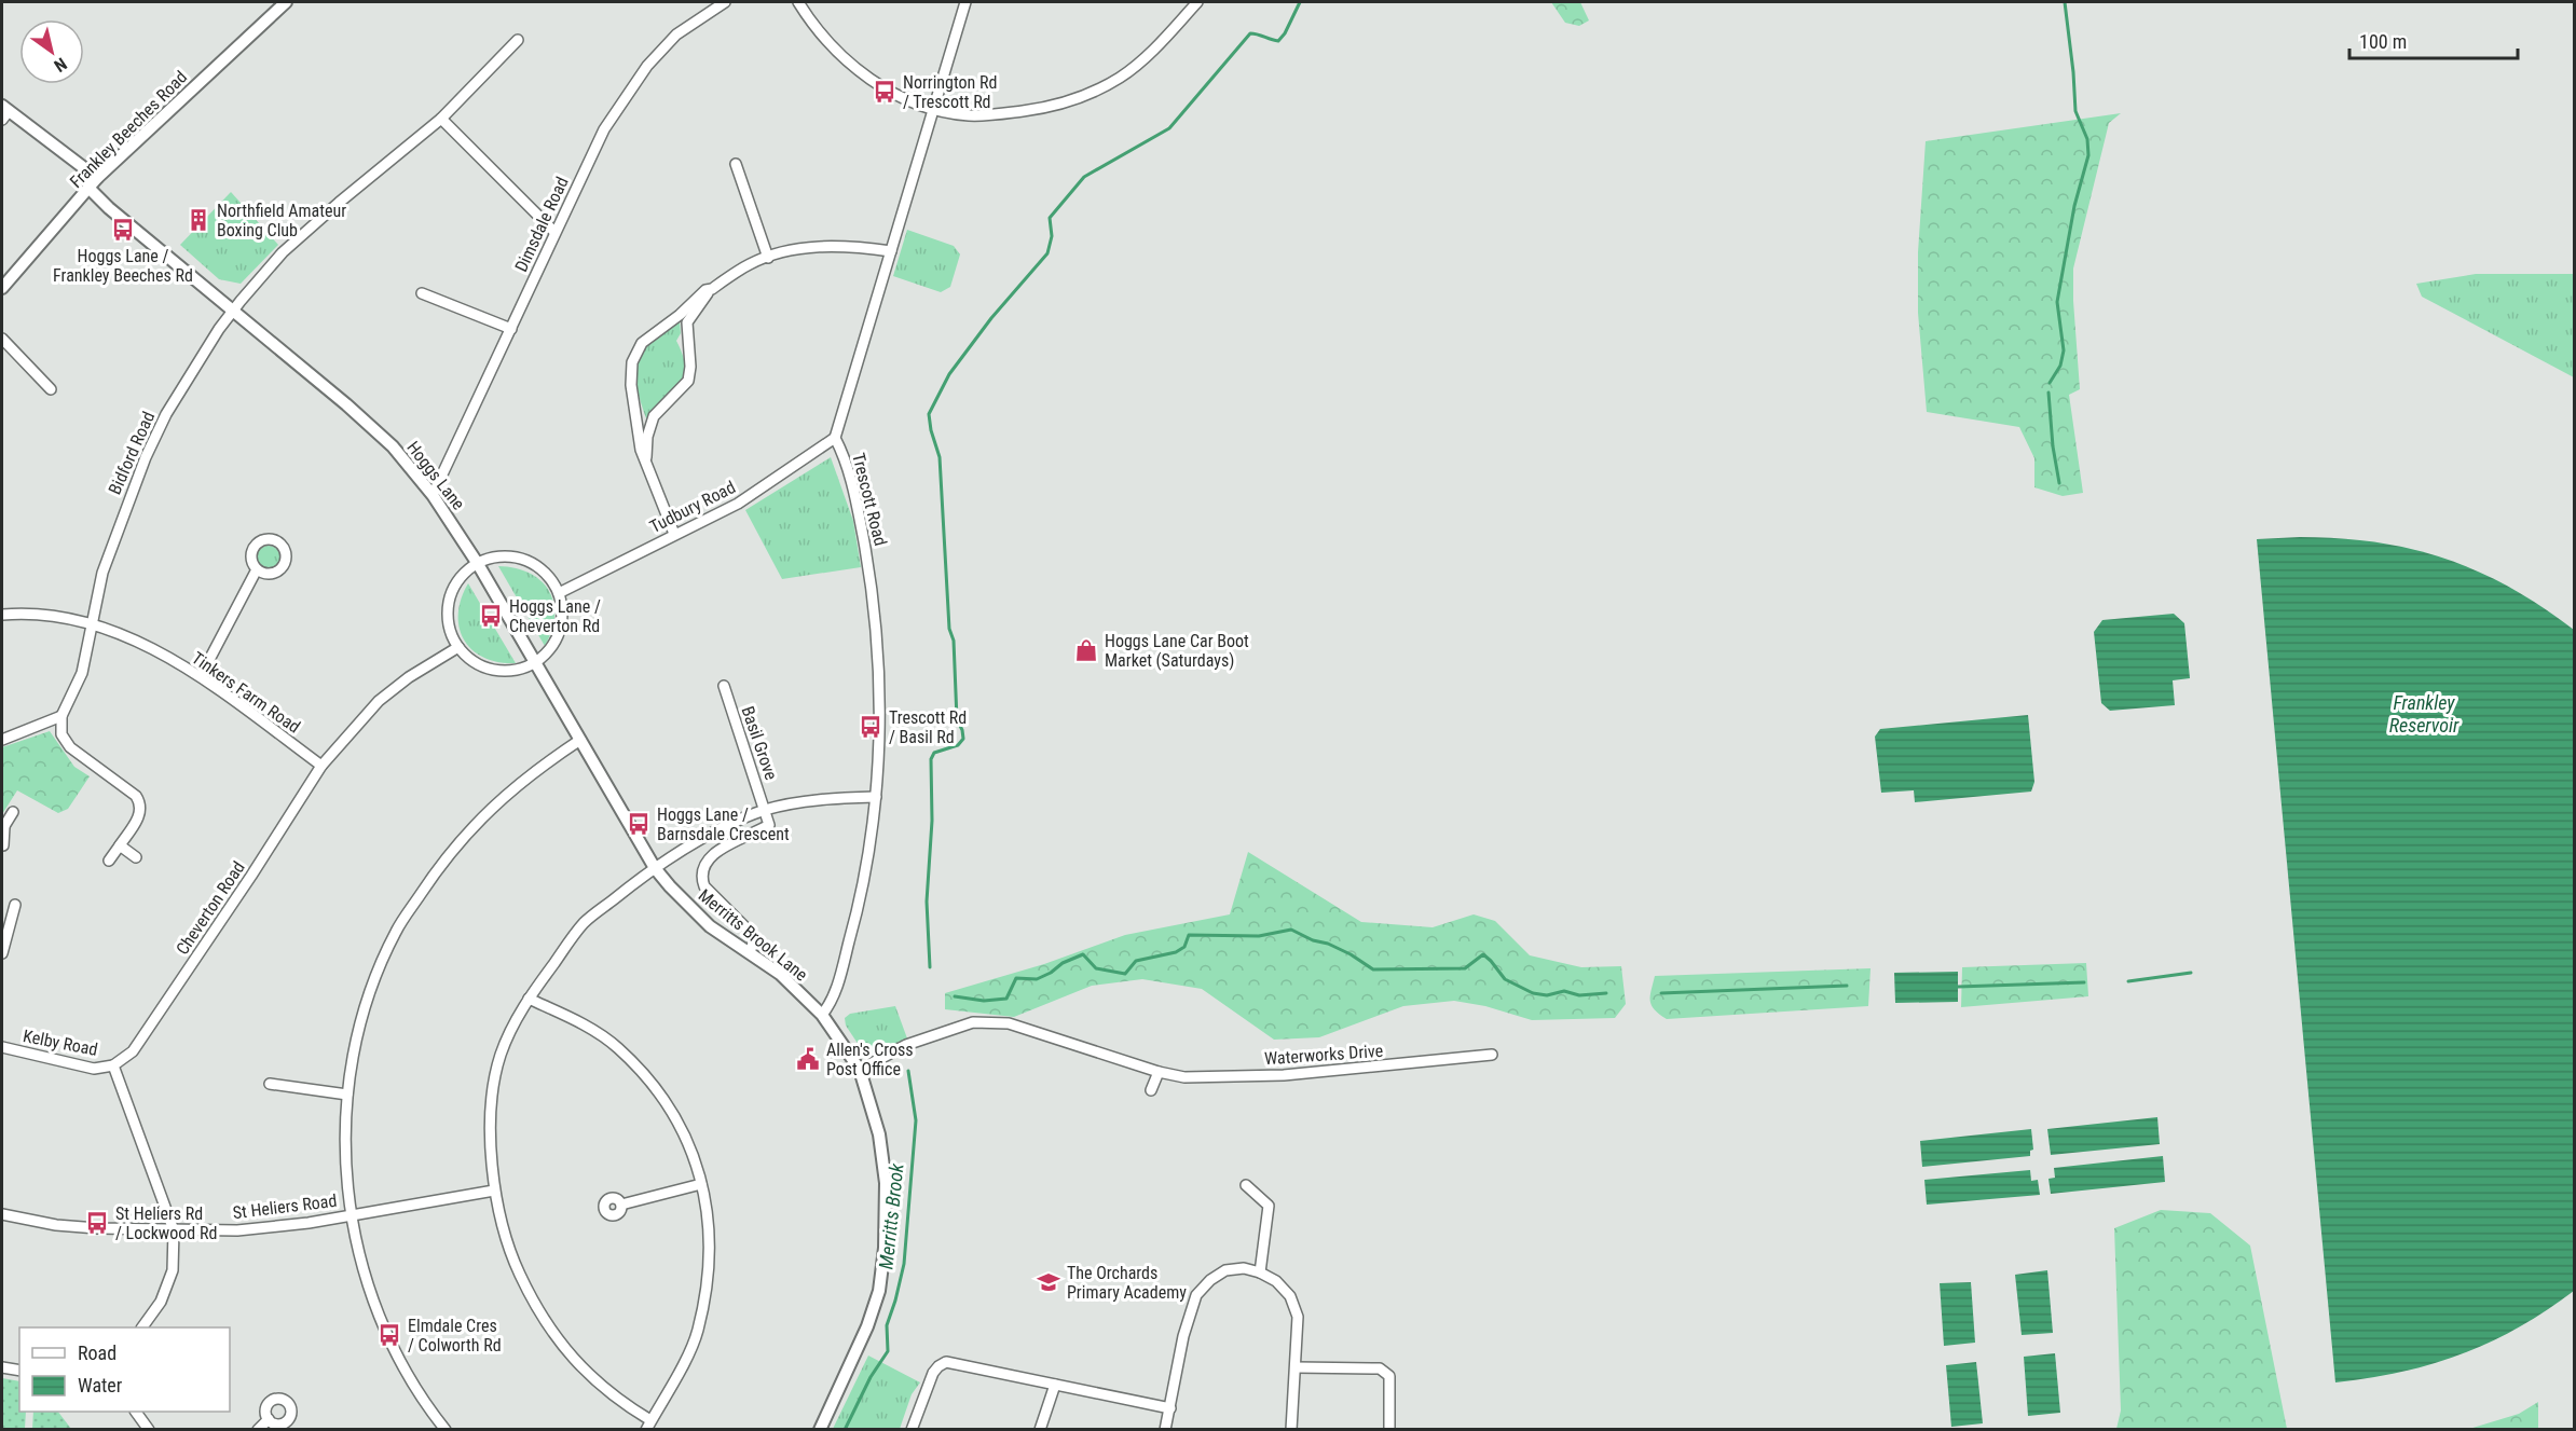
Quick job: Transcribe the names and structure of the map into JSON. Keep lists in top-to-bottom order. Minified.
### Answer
{"streets":{"street":["Frankley Beeches Road","Dimsdale Road","Bidford Road","Hoggs Lane","Trescott Road","Tudbury Road","Tinkers Farm Road","Basil Grove","Cheverton Road","Merritts Brook Lane","Kelby Road","Waterworks Drive","St Heliers Road"]},"crossings":[["Frankley Beeches Road","Hoggs Lane"],["Dimsdale Road","Hoggs Lane"],["Bidford Road","Hoggs Lane"],["Bidford Road","Tinkers Farm Road"],["Hoggs Lane","Merritts Brook Lane"],["Trescott Road","Tudbury Road"],["Trescott Road","Merritts Brook Lane"],["Tinkers Farm Road","Cheverton Road"],["Cheverton Road","Kelby Road"],["Merritts Brook Lane","Waterworks Drive"]],"water":["Frankley Reservoir","Merritts Brook"],"places":{"bus stop":["Norrington Rd / Trescott Rd","Hoggs Lane / Frankley Beeches Rd","Hoggs Lane / Cheverton Rd","Trescott Rd / Basil Rd","Hoggs Lane / Barnsdale Crescent","St Heliers Rd / Lockwood Rd","Elmdale Cres / Colworth Rd"],"building":["Northfield Amateur Boxing Club"],"shop":["Hoggs Lane Car Boot Market (Saturdays)"],"public building":["Allen's Cross Post Office"],"school or university":["The Orchards Primary Academy"]},"legend":["Road","Water"],"scale_bar":"100 m","north":"bottom right"}
